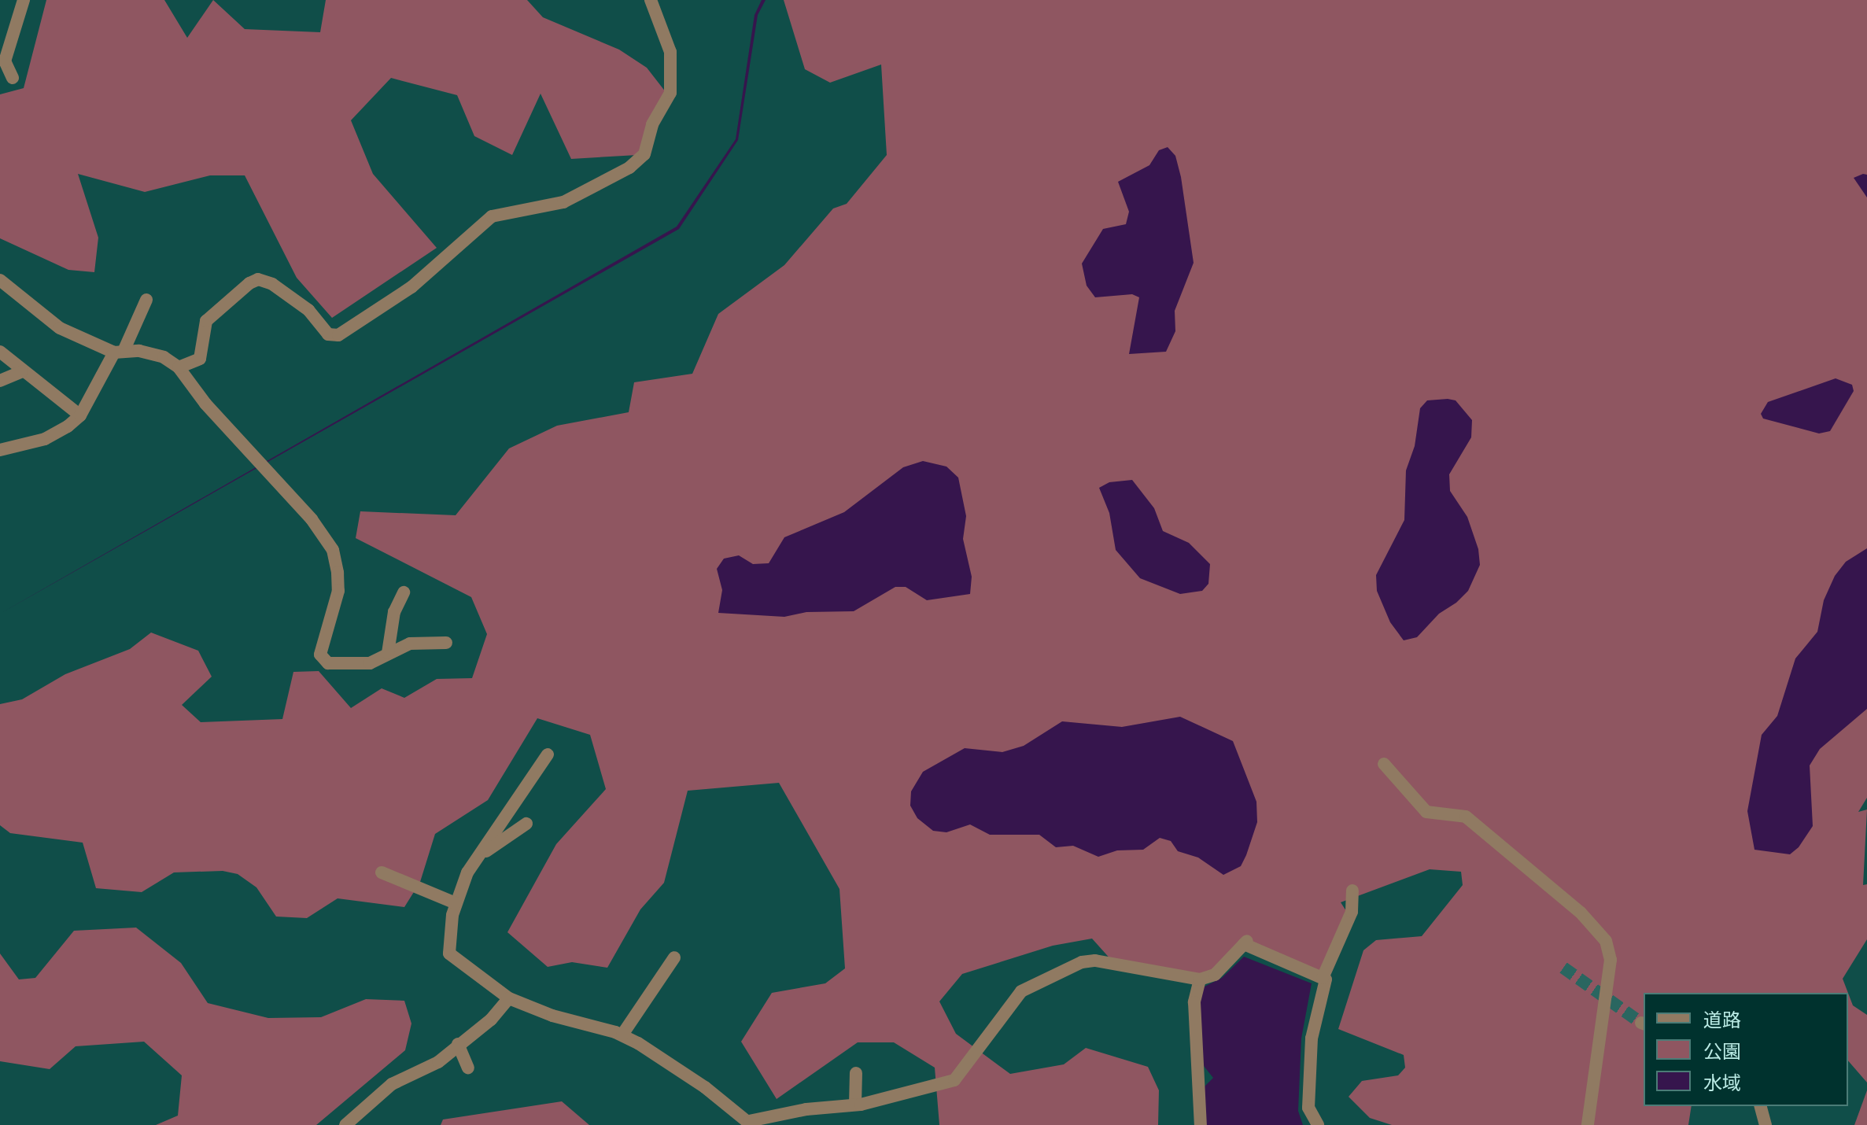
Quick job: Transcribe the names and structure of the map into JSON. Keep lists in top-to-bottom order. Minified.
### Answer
{"legend":["道路","公園","水域"]}
